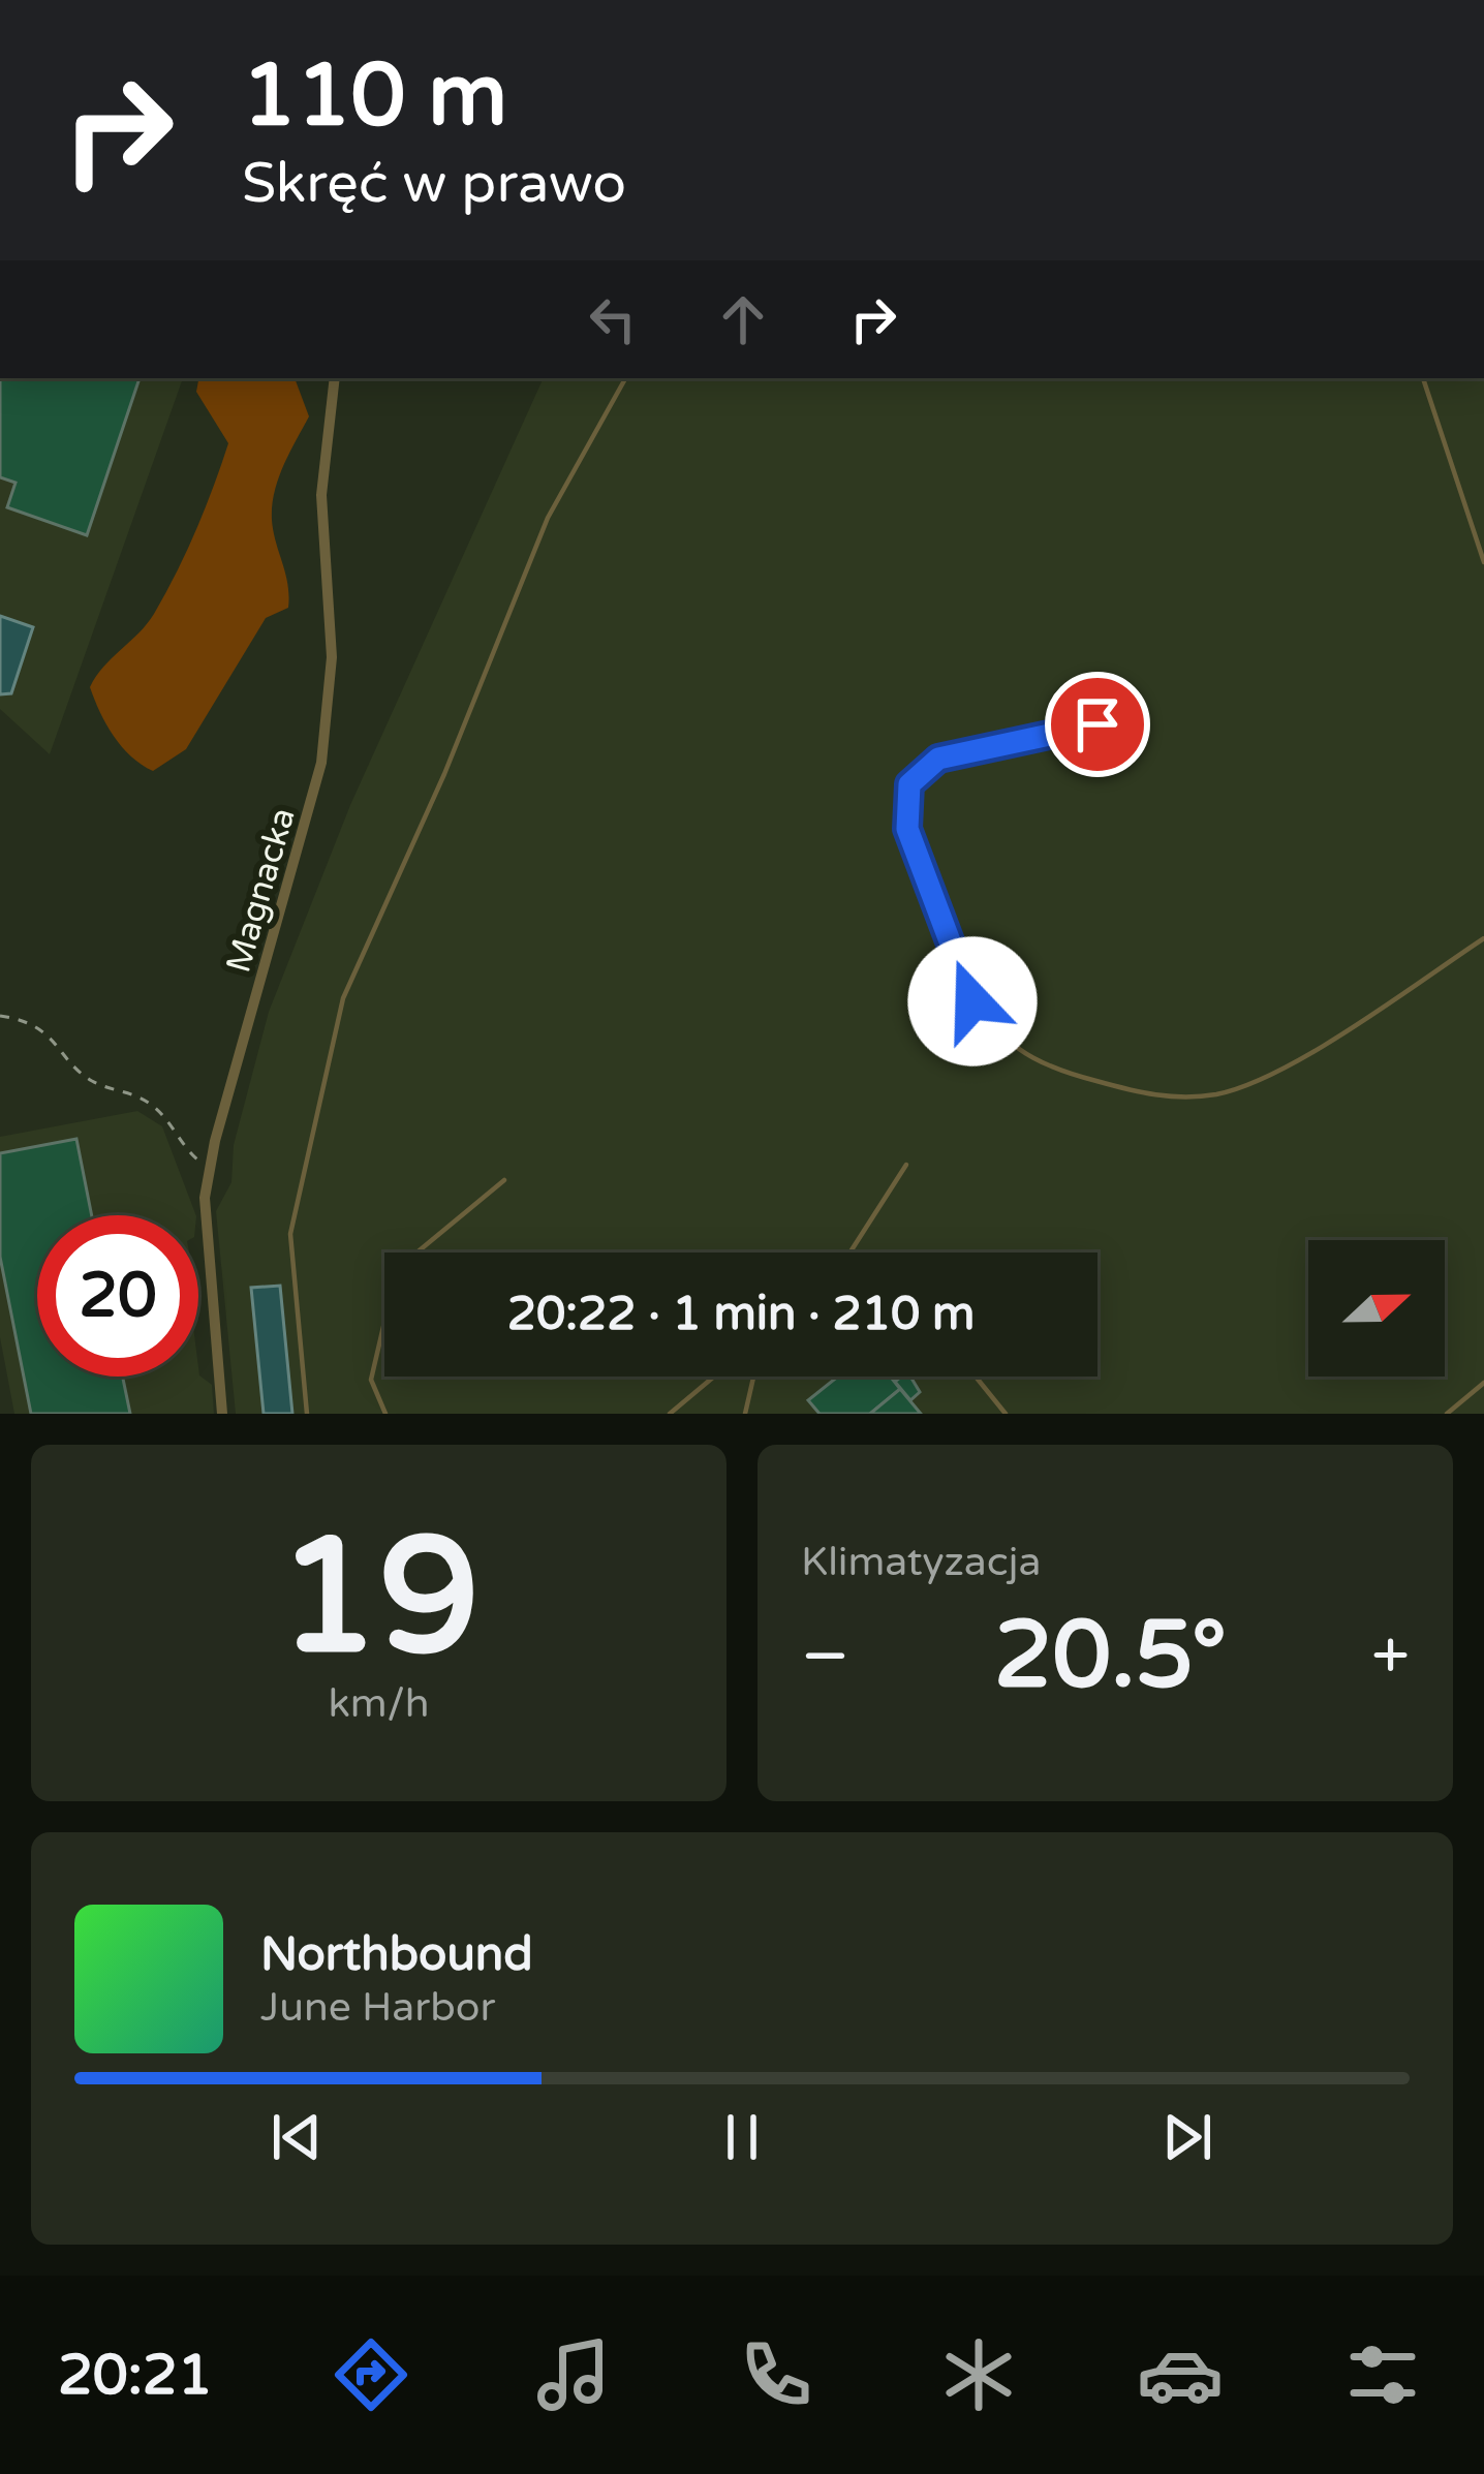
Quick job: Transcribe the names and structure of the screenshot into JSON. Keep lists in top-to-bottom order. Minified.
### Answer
{"streets":{"street":["Magnacka"]},"north":"right","page":{"turn":["110 m","Skręć w prawo"],"limit":"20","trip":"20:22 · 1 min · 210 m","tile":[["19","km/h"],"Klimatyzacja"],"heat":["−","20.5°","+"],"song":["Northbound","June Harbor"],"tabs":"20:21"}}
